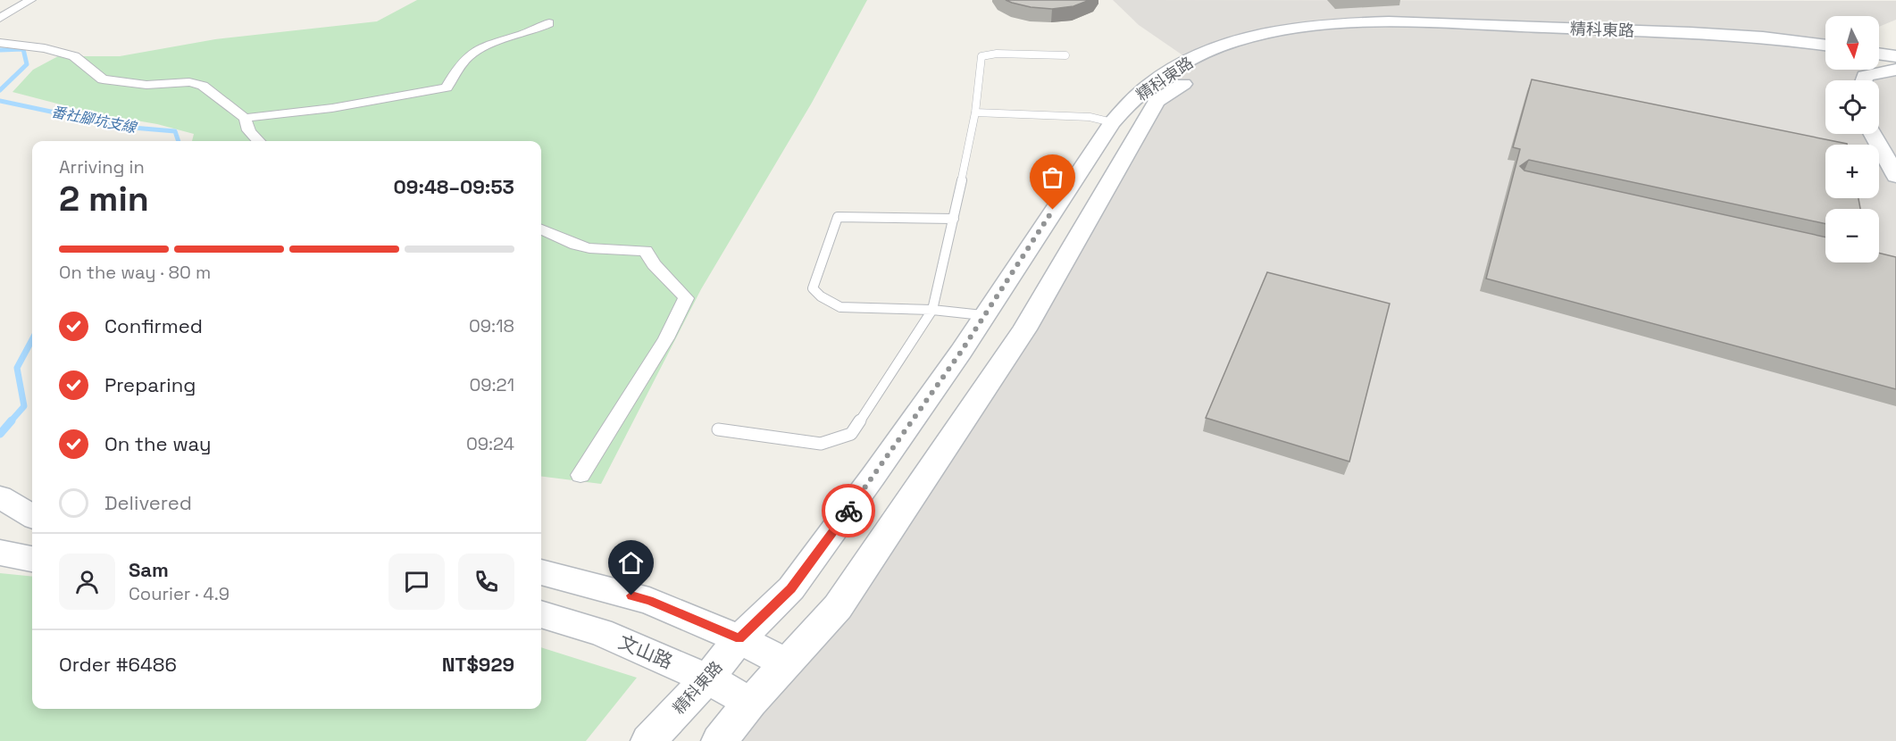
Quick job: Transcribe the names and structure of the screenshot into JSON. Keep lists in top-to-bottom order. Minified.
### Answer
{"streets":{"street":["精科東路","文山路"]},"crossings":[["精科東路","文山路"]],"water":["番社腳坑支線"],"north":"bottom","page":{"map_buttons":["+","−"],"heading":["2 min","Arriving in","09:48–09:53"],"panel":["Sam","Courier · 4.9","Order #6486","NT$929"],"bar":"On the way · 80 m","list":[["Confirmed","09:18"],["Preparing","09:21"],["On the way","09:24"],"Delivered"]}}
